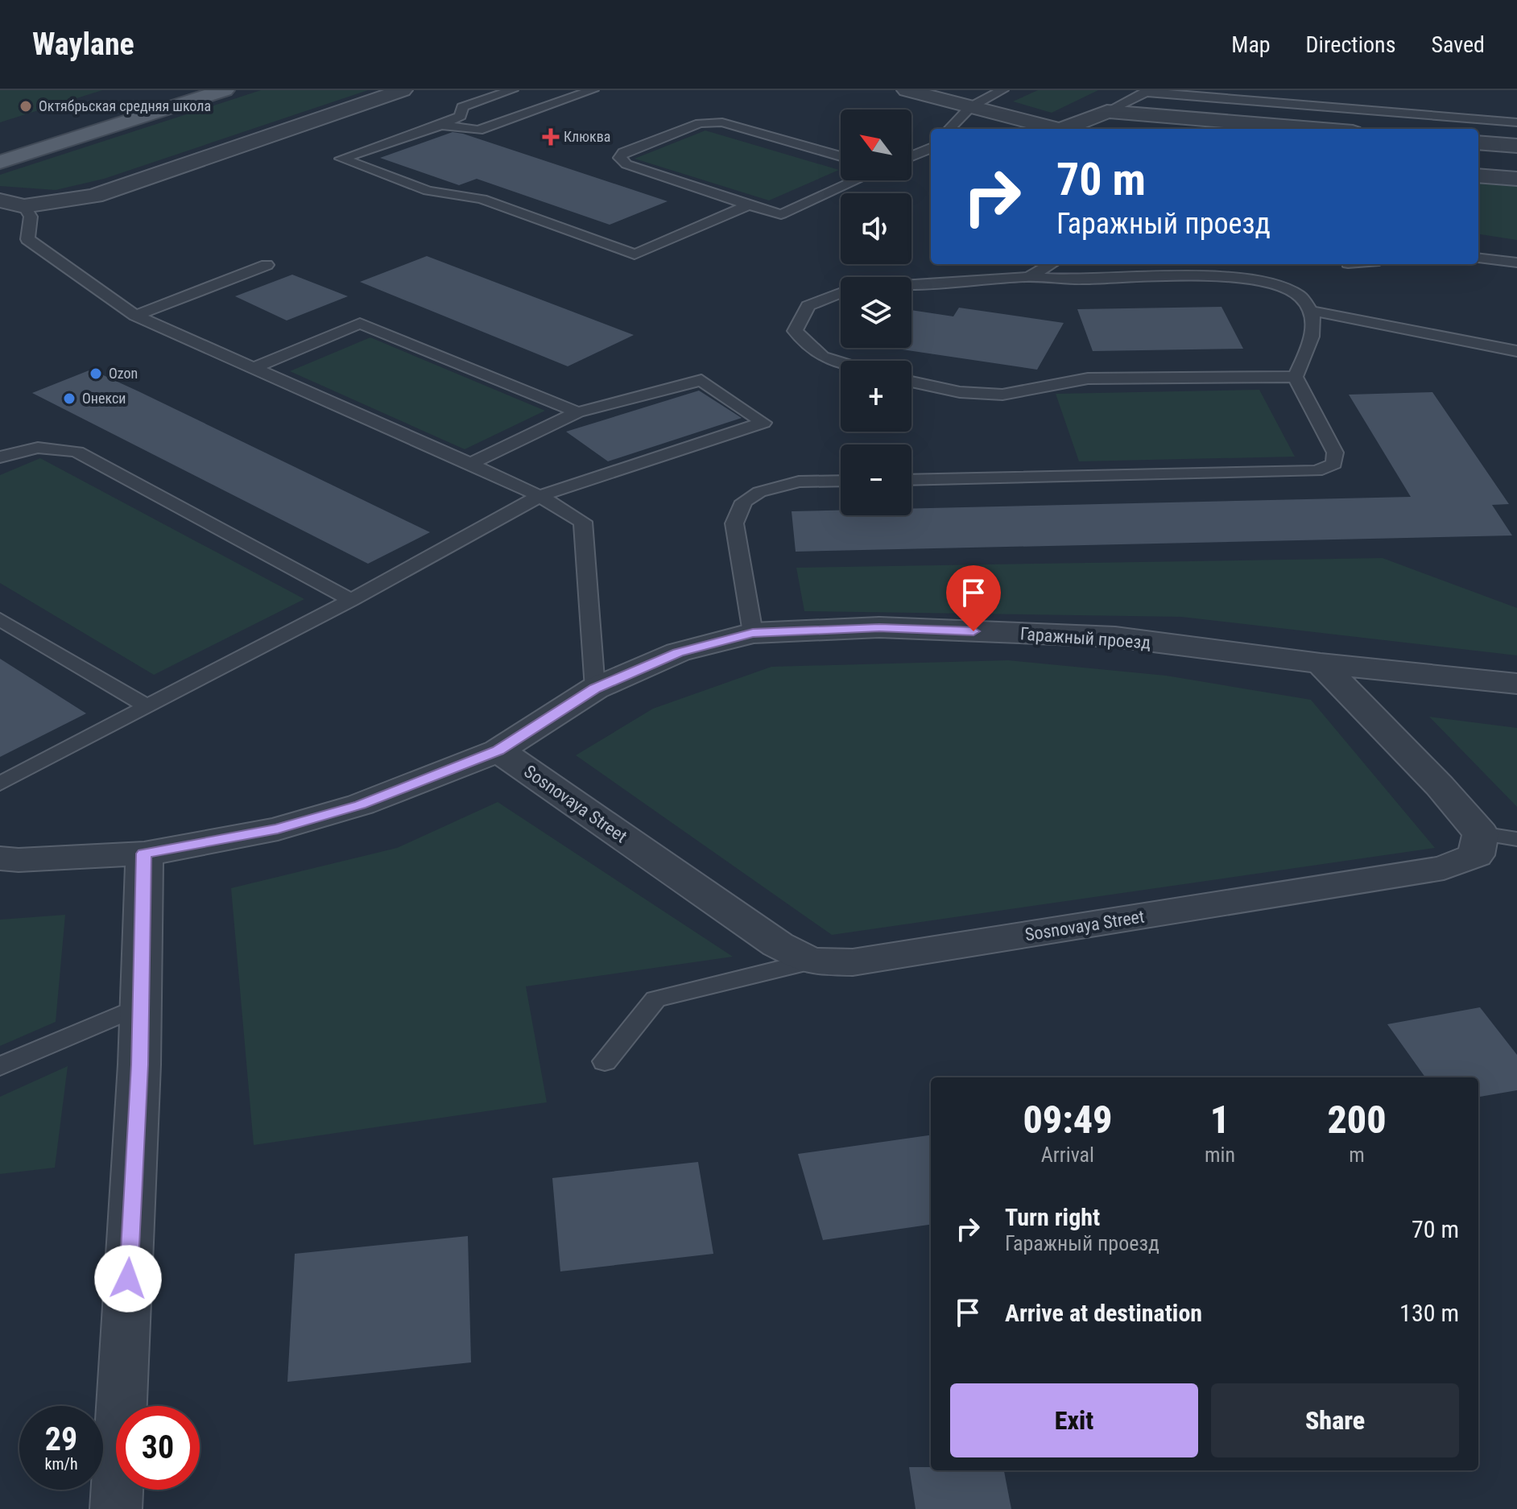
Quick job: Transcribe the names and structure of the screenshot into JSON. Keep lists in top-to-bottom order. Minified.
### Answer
{"streets":{"street":["Гаражный проезд","Sosnovaya Street"]},"crossings":[["Гаражный проезд","Sosnovaya Street"]],"places":{"other":["Октябрьская средняя школа","Ozon","Онекси"],"health":["Клюква"]},"north":"top left","page":{"header":"Waylane","nav":["Map","Directions","Saved"],"map_buttons":["+","−"],"turn":["70 m","Гаражный проезд"],"eta":["09:49","Arrival","1","min","200","m"],"list":[{"name":"Turn right","note":"Гаражный проезд","value":"70 m"},{"name":"Arrive at destination","value":"130 m"}],"buttons":["Exit","Share"],"speed":"29 km/h","limit":"30"}}
